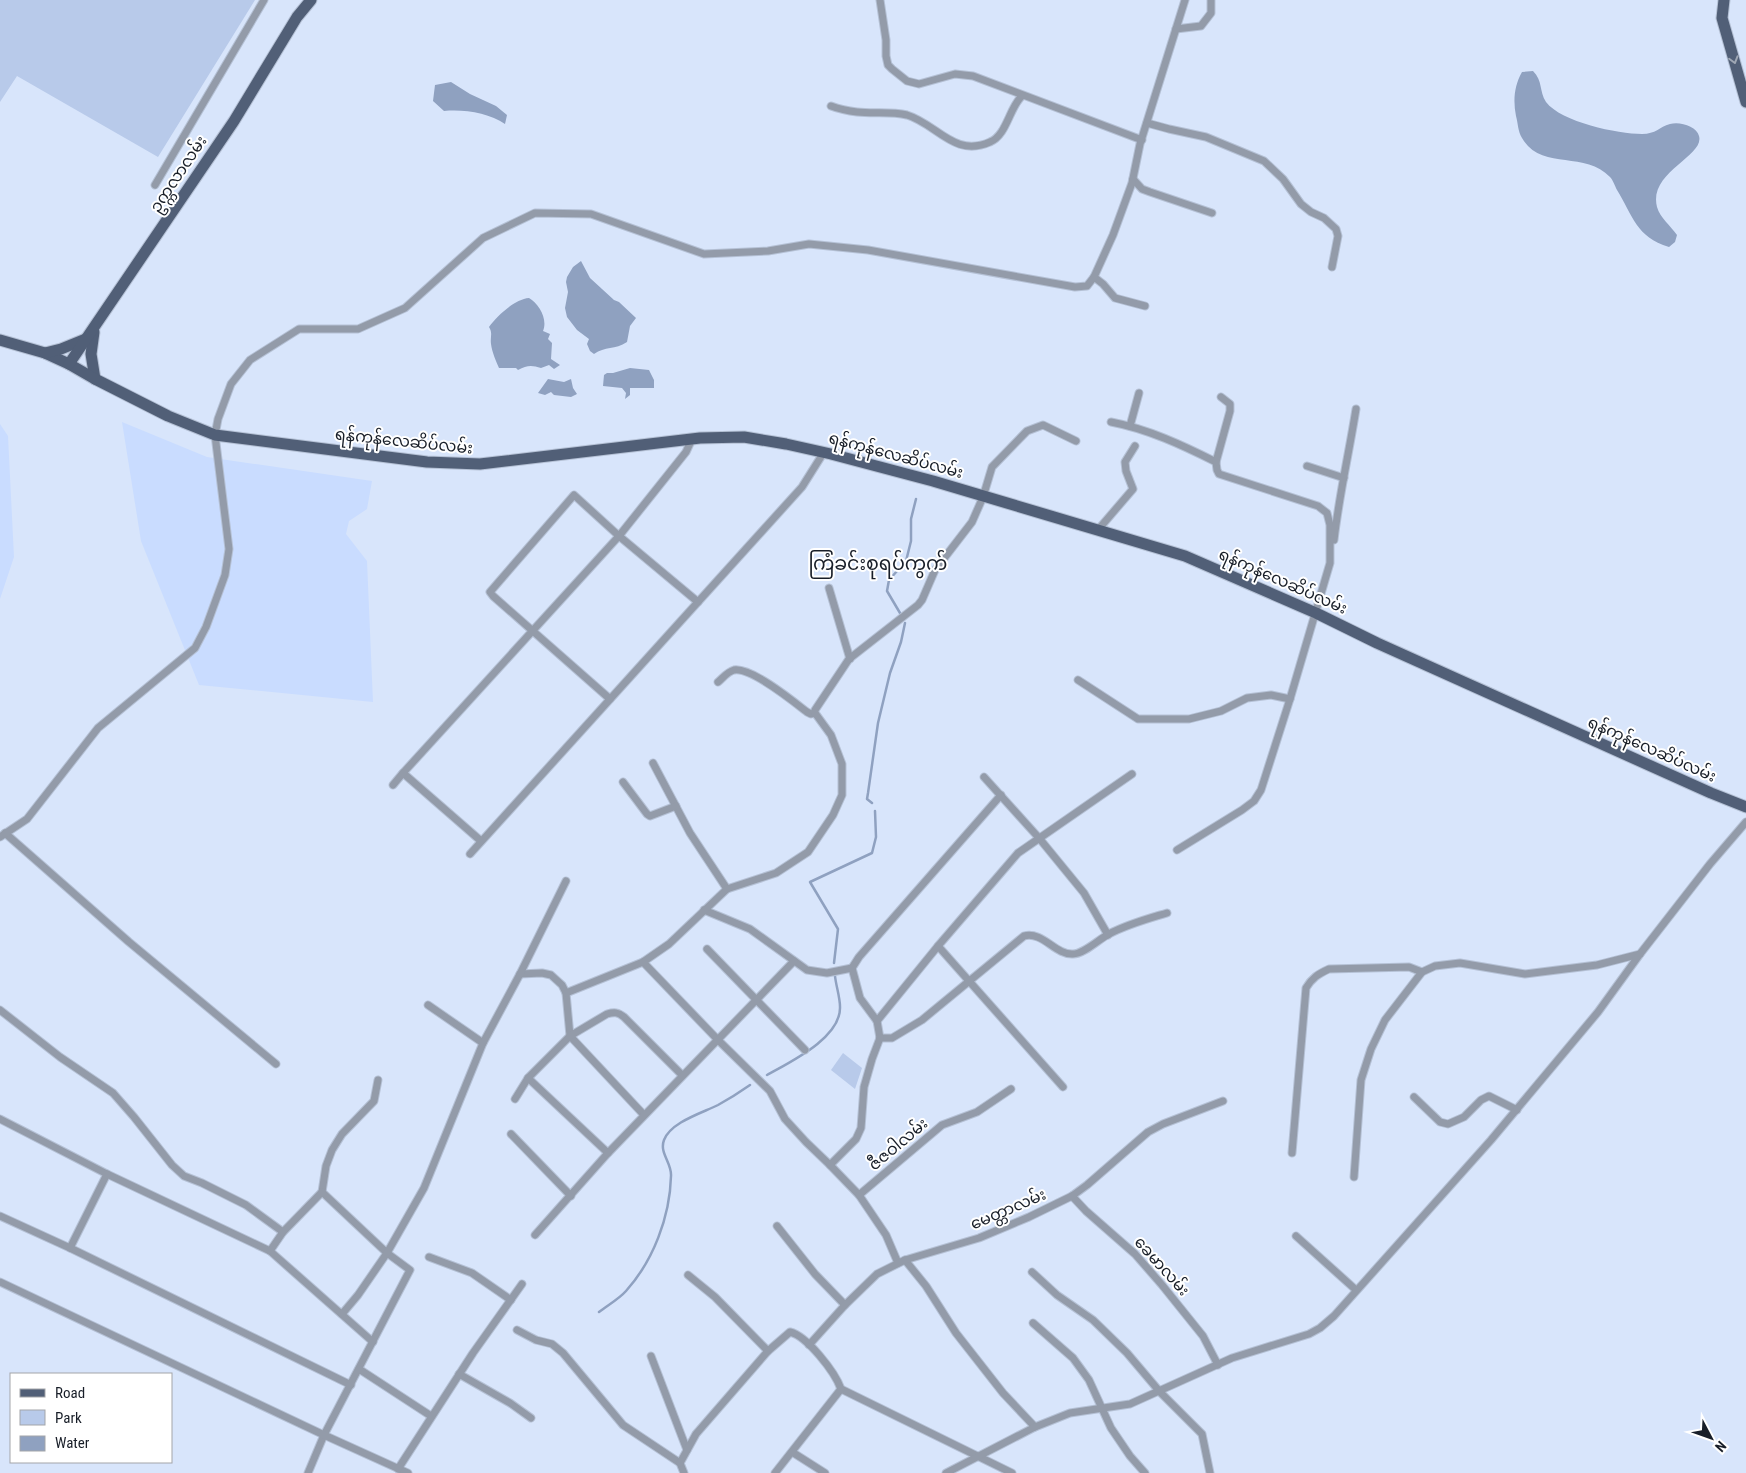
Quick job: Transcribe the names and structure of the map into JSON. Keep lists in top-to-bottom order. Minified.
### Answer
{"streets":{"main road":["ဥက္ကလာလမ်း","ရန်ကုန်လေဆိပ်လမ်း"],"street":["ဇီဇဝါလမ်း","မေတ္တာလမ်း","ခေမာလမ်း"]},"crossings":[["ဥက္ကလာလမ်း","ရန်ကုန်လေဆိပ်လမ်း"],["မေတ္တာလမ်း","ခေမာလမ်း"]],"districts":["ကြံခင်းစုရပ်ကွက်"],"legend":["Road","Park","Water"],"north":"bottom right"}
